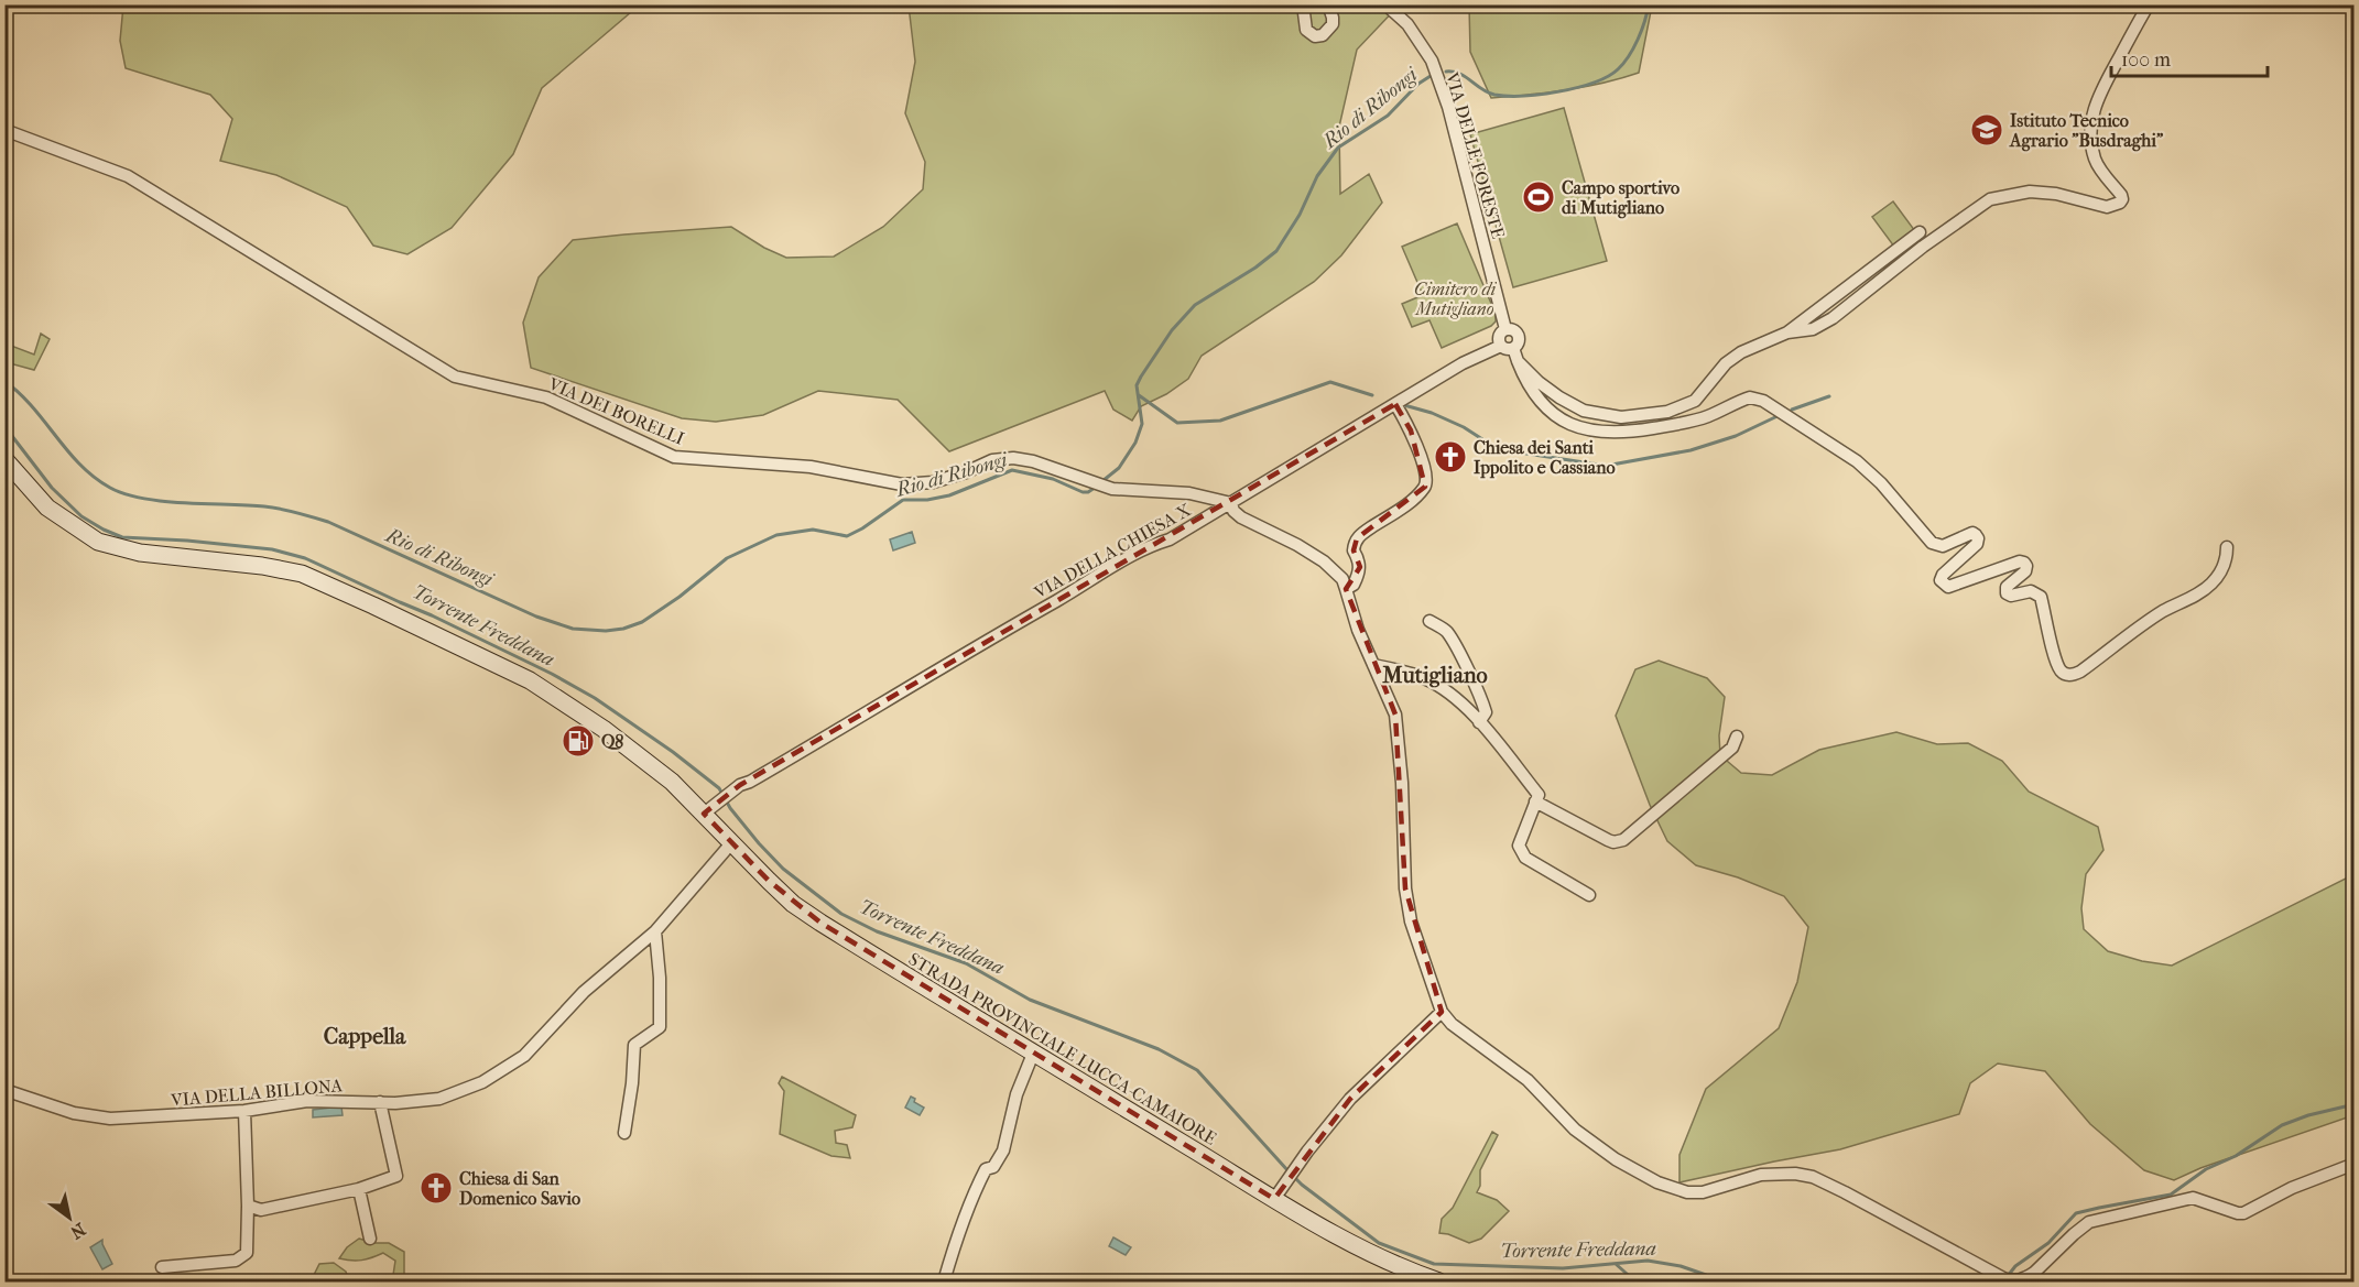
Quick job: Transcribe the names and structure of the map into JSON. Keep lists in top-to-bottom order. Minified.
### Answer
{"streets":{"main road":["STRADA PROVINCIALE LUCCA-CAMAIORE"],"street":["VIA DELLE FORESTE","VIA DEI BORELLI","VIA DELLA CHIESA X","VIA DELLA BILLONA"]},"crossings":[["VIA DELLE FORESTE","VIA DELLA CHIESA X"],["VIA DEI BORELLI","VIA DELLA CHIESA X"],["VIA DELLA CHIESA X","STRADA PROVINCIALE LUCCA-CAMAIORE"],["STRADA PROVINCIALE LUCCA-CAMAIORE","VIA DELLA BILLONA"]],"districts":["Mutigliano","Cappella"],"water":["Rio di Ribongi","Torrente Freddana"],"parks":["Cimitero di Mutigliano"],"places":{"school or university":["Istituto Tecnico Agrario \"Busdraghi\""],"sports":["Campo sportivo di Mutigliano"],"church":["Chiesa dei Santi Ippolito e Cassiano","Chiesa di San Domenico Savio"],"fuel station":["Q8"]},"scale_bar":"100 m","north":"bottom right"}
